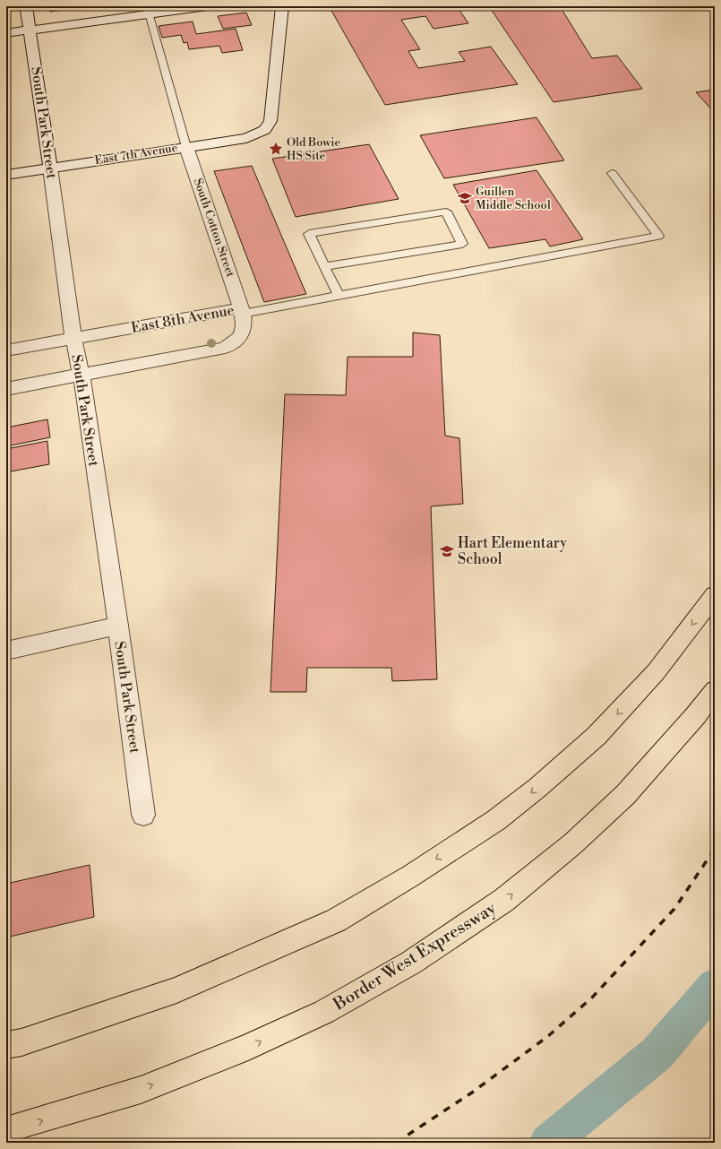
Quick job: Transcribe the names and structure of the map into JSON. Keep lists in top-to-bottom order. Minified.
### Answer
{"streets":{"highway":["Border West Expressway"],"street":["South Park Street","East 7th Avenue","South Cotton Street","East 8th Avenue"]},"crossings":[["South Park Street","East 7th Avenue"],["South Park Street","East 8th Avenue"],["East 7th Avenue","South Cotton Street"],["South Cotton Street","East 8th Avenue"]],"places":{"place":["Old Bowie HS Site"],"school or university":["Guillen Middle School","Hart Elementary School"]}}
